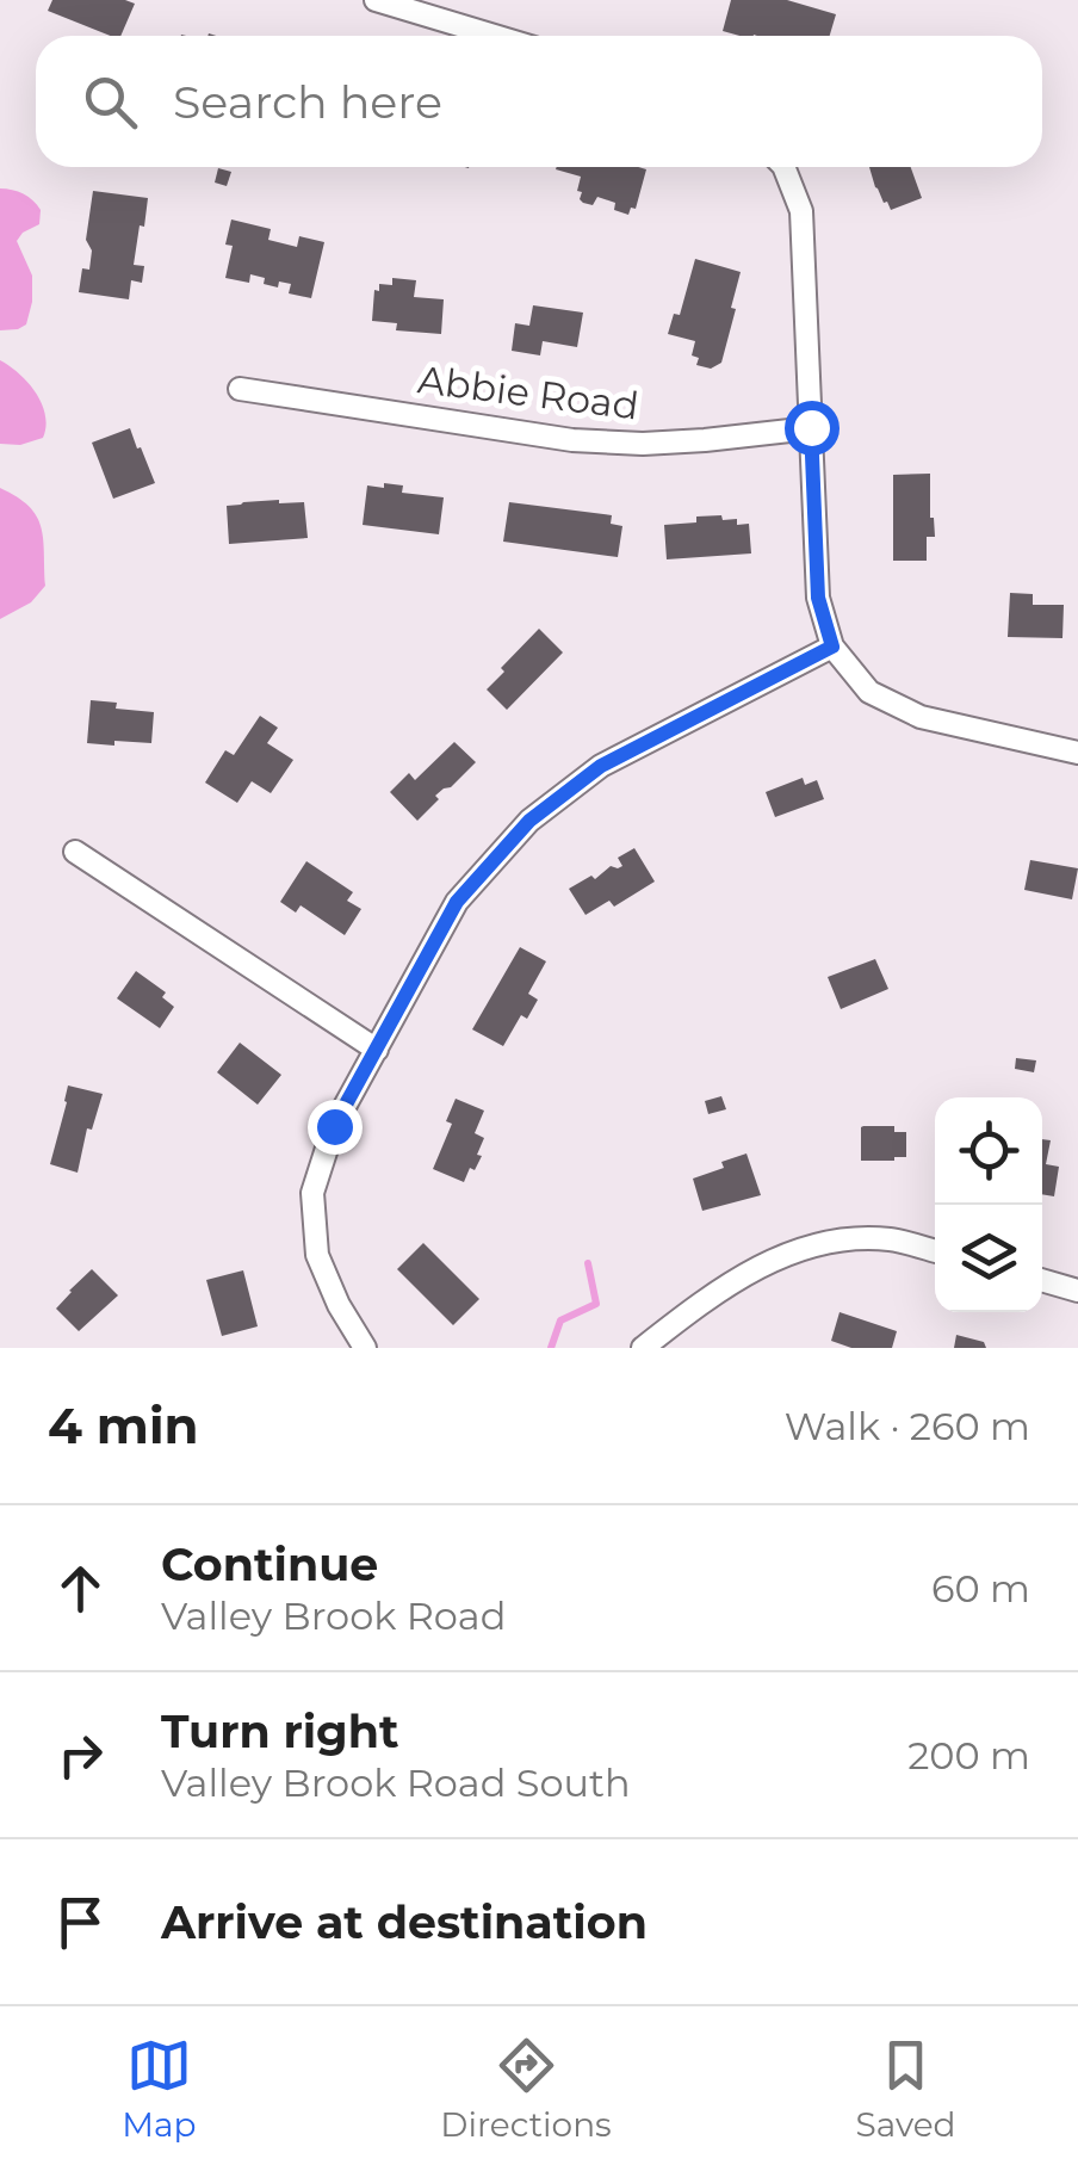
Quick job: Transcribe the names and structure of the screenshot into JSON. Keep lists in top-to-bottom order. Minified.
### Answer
{"streets":{"street":["Abbie Road"]},"page":{"search":"Search here","heading":["4 min","Walk · 260 m"],"list":[["Continue","Valley Brook Road","60 m"],["Turn right","Valley Brook Road South","200 m"],"Arrive at destination"],"nav":["Map","Directions","Saved"]}}
